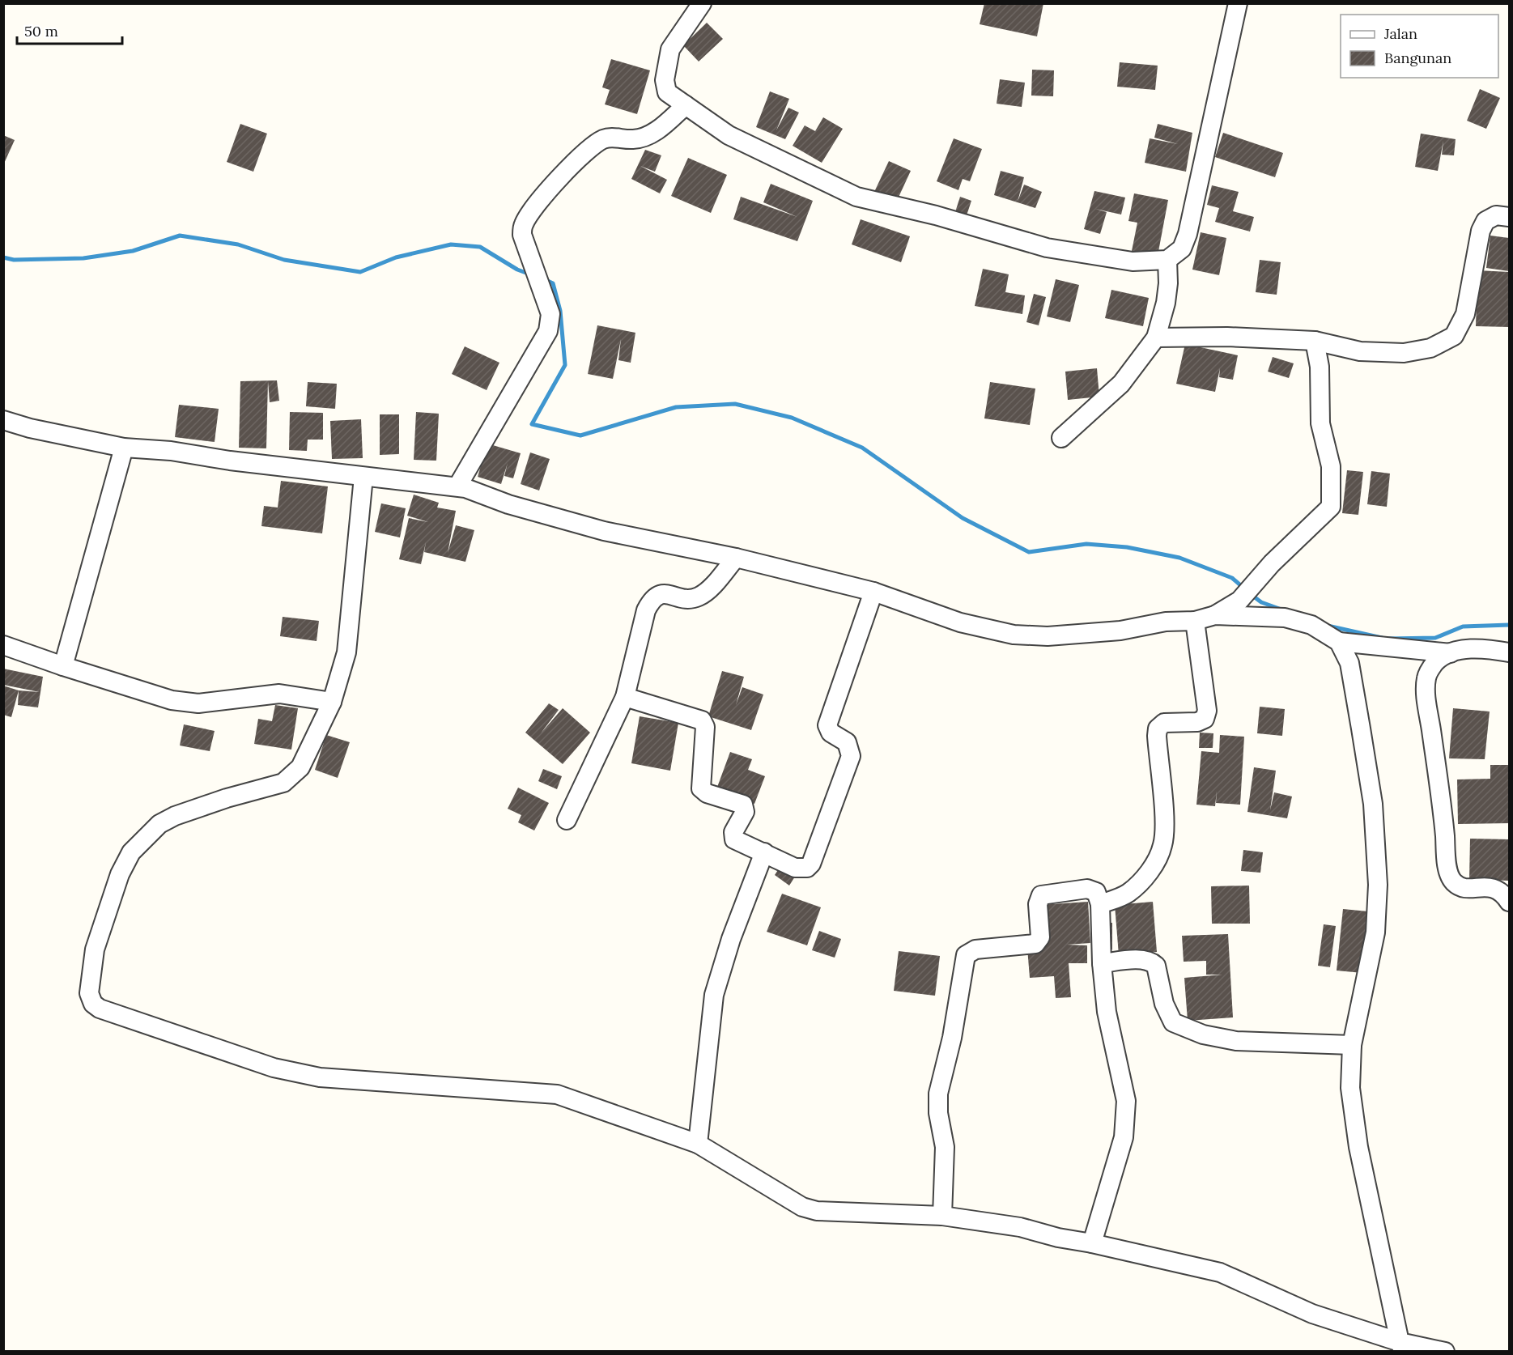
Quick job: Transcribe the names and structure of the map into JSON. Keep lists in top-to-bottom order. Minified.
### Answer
{"legend":["Jalan","Bangunan"],"scale_bar":"50 m"}
